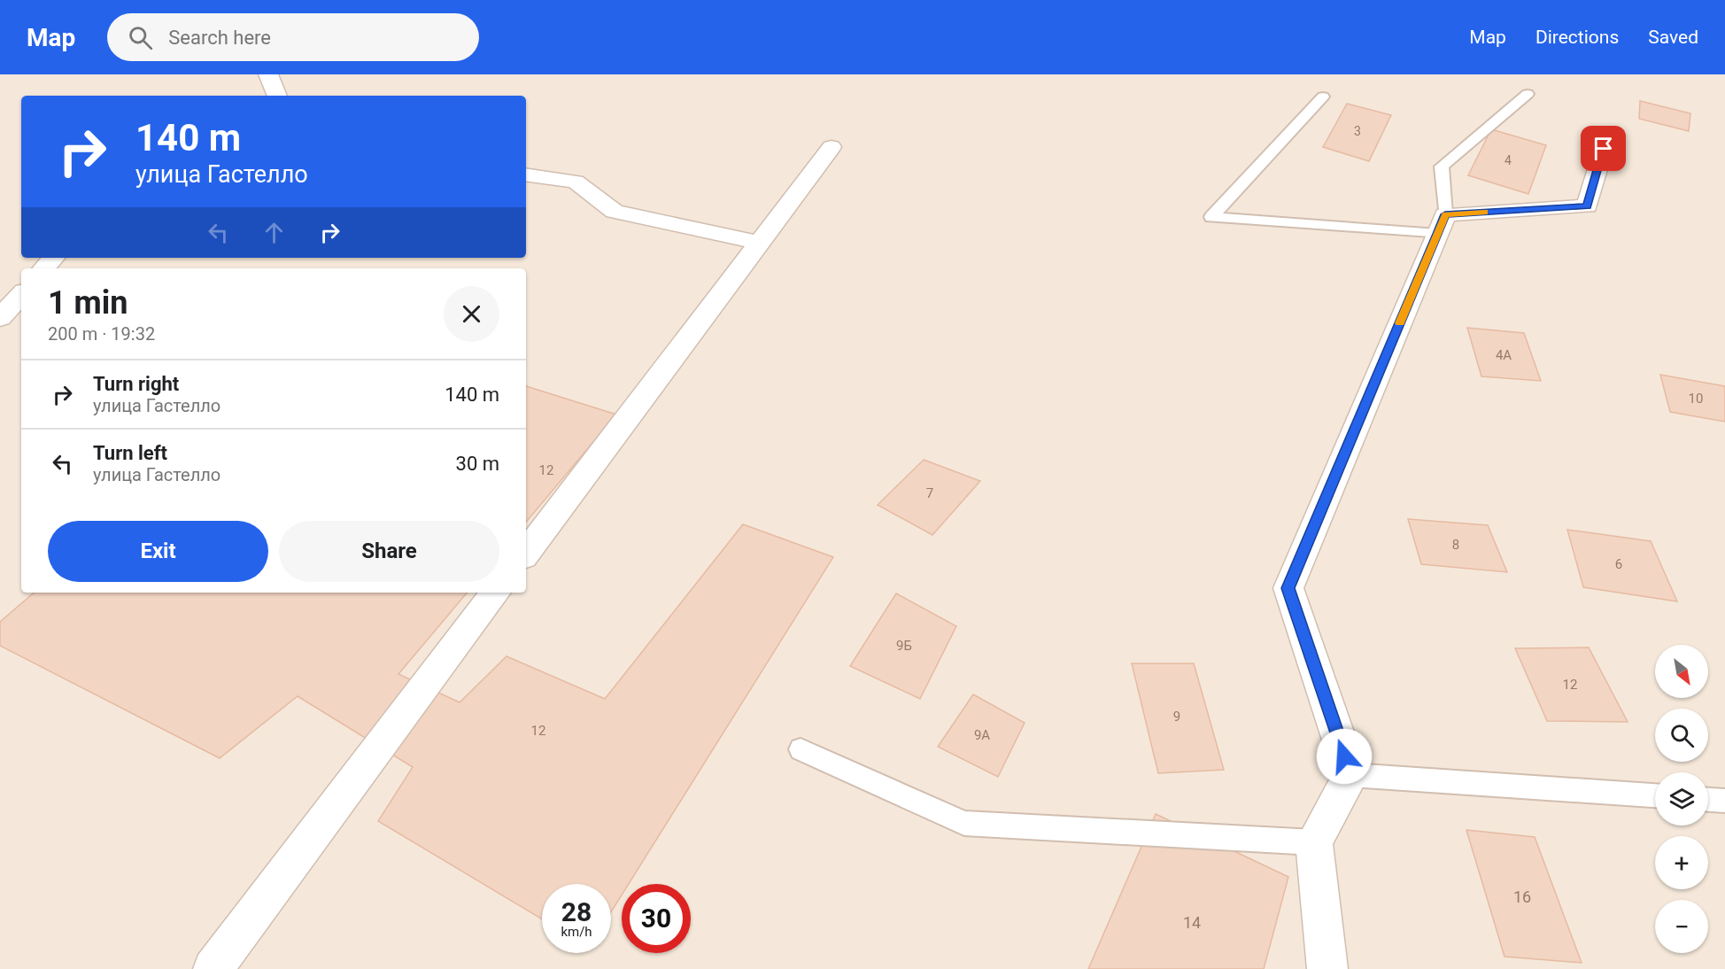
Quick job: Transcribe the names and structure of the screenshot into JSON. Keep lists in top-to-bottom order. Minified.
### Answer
{"house_numbers":["3","4","4А","10","12","7","8","6","9Б","12","9","12","9А","16","14"],"north":"bottom right","page":{"header":"Map","search":"Search here","nav":["Map","Directions","Saved"],"turn":["140 m","улица Гастелло"],"heading":["1 min","200 m · 19:32"],"list":[{"name":"Turn right","note":"улица Гастелло","value":"140 m"},{"name":"Turn left","note":"улица Гастелло","value":"30 m"}],"buttons":["Exit","Share"],"map_buttons":["+","−"],"speed":"28 km/h","limit":"30"}}
